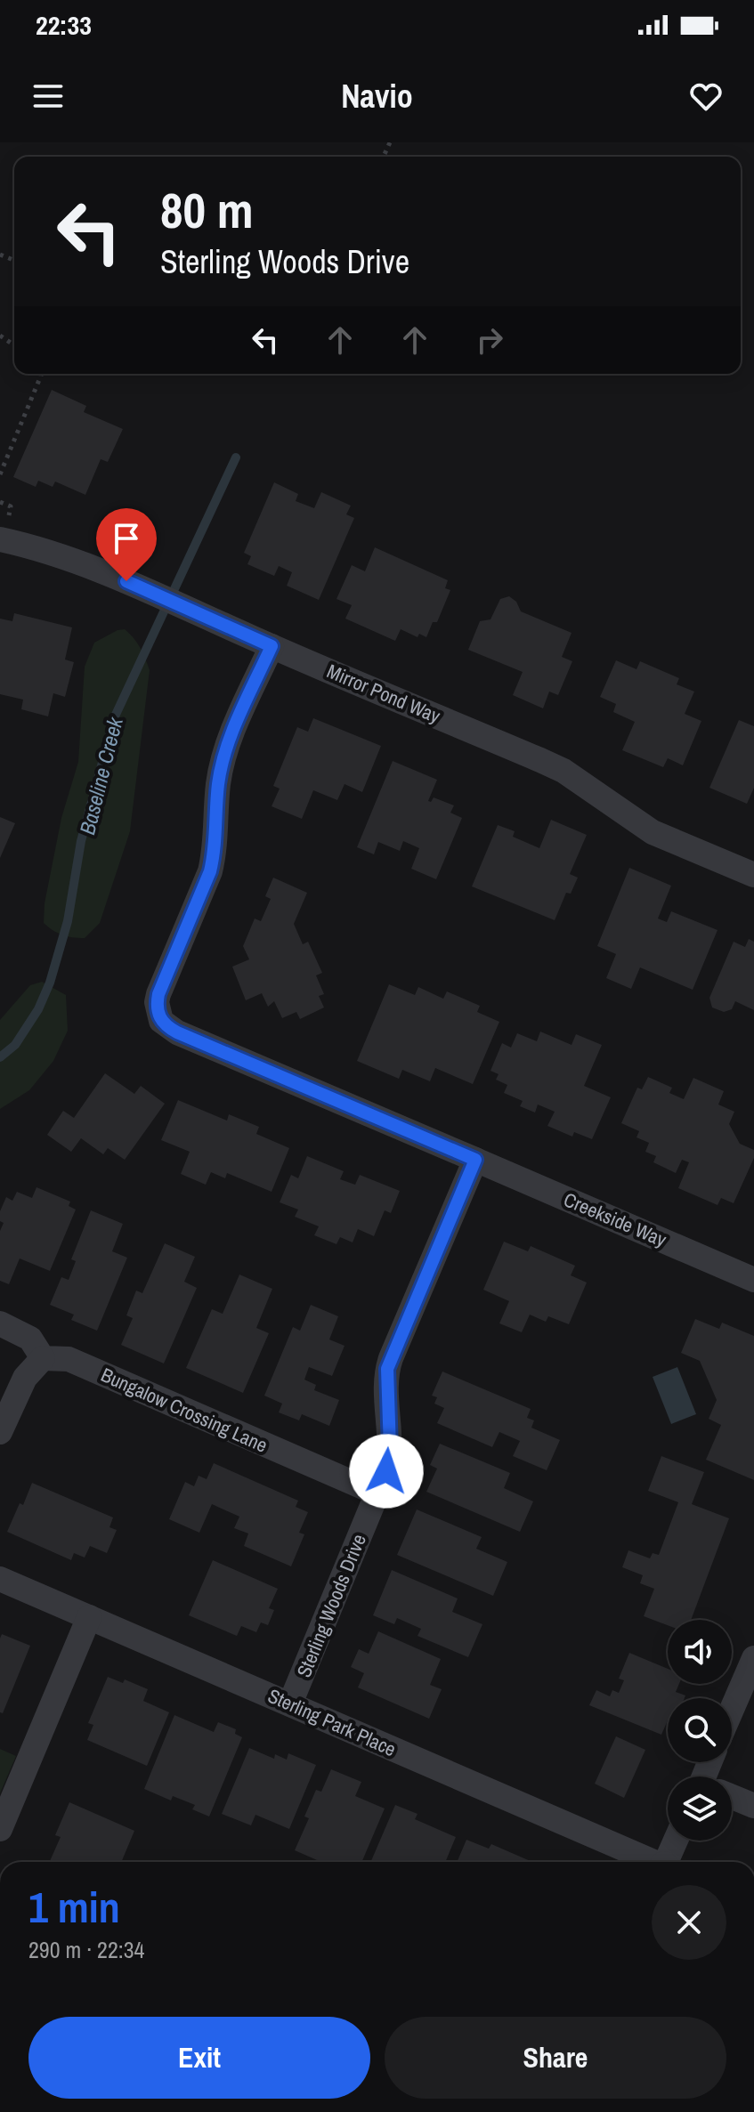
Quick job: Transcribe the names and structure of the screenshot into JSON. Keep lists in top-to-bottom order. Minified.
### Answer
{"streets":{"street":["Mirror Pond Way","Creekside Way","Bungalow Crossing Lane","Sterling Woods Drive","Sterling Park Place"]},"crossings":[["Creekside Way","Sterling Woods Drive"],["Bungalow Crossing Lane","Sterling Woods Drive"],["Sterling Woods Drive","Sterling Park Place"]],"water":["Baseline Creek"],"page":{"status":"22:33","header":"Navio","turn":["80 m","Sterling Woods Drive"],"heading":["1 min","290 m · 22:34"],"buttons":["Exit","Share"]}}
